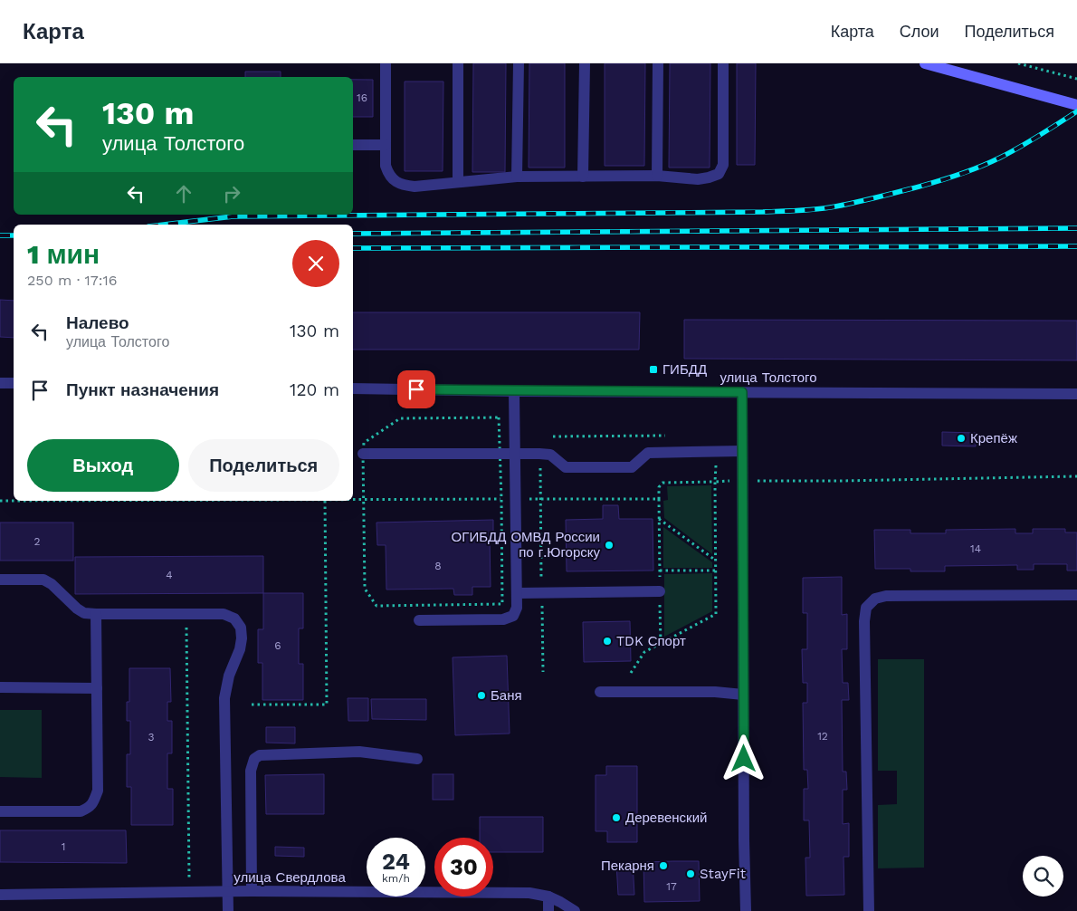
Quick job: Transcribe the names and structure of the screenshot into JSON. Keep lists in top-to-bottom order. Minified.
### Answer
{"streets":{"street":["улица Толстого","улица Свердлова"]},"places":{"transit":["ГИБДД"],"other":["Крепёж","ОГИБДД ОМВД России по г.Югорску","TDK Спорт","Баня","Деревенский","Пекарня","StayFit"]},"house_numbers":["16","2","14","8","4","6","12","3","1","17"],"page":{"header":"Карта","nav":["Карта","Слои","Поделиться"],"turn":["130 m","улица Толстого"],"heading":["1 мин","250 m · 17:16"],"list":[{"name":"Налево","note":"улица Толстого","value":"130 m"},{"name":"Пункт назначения","value":"120 m"}],"buttons":["Выход","Поделиться"],"speed":"24 km/h","limit":"30"}}
